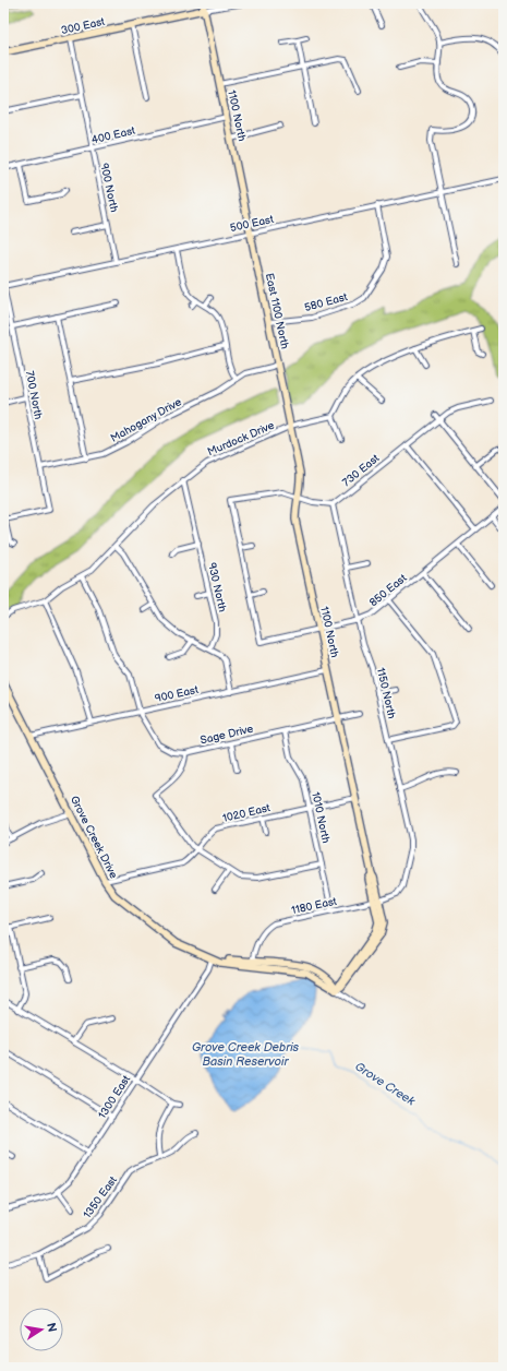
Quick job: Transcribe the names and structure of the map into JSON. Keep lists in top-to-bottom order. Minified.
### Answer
{"streets":{"street":["300 East","1100 North","400 East","900 North","500 East","580 East","East 1100 North","700 North","Mahogany Drive","Murdock Drive","730 East","930 North","850 East","1150 North","900 East","Sage Drive","1020 East","1010 North","Grove Creek Drive","1180 East","1300 East","1350 East"]},"crossings":[["300 East","1100 North"],["300 East","900 North"],["1100 North","400 East"],["1100 North","500 East"],["1100 North","East 1100 North"],["1100 North","Murdock Drive"],["1100 North","850 East"],["1100 North","900 East"],["1100 North","Sage Drive"],["1100 North","1020 East"],["1100 North","Grove Creek Drive"],["1100 North","1180 East"],["400 East","900 North"],["900 North","500 East"],["500 East","580 East"],["500 East","East 1100 North"],["500 East","700 North"],["580 East","East 1100 North"],["East 1100 North","Mahogany Drive"],["700 North","Mahogany Drive"],["Murdock Drive","930 North"],["Murdock Drive","Sage Drive"],["730 East","1150 North"],["850 East","1150 North"],["1150 North","1180 East"],["900 East","Sage Drive"],["900 East","Grove Creek Drive"],["Sage Drive","1010 North"],["1020 East","1010 North"],["1020 East","Grove Creek Drive"],["1010 North","1180 East"],["Grove Creek Drive","1180 East"],["Grove Creek Drive","1300 East"]],"water":["Grove Creek Debris Basin Reservoir","Grove Creek"],"north":"right"}
